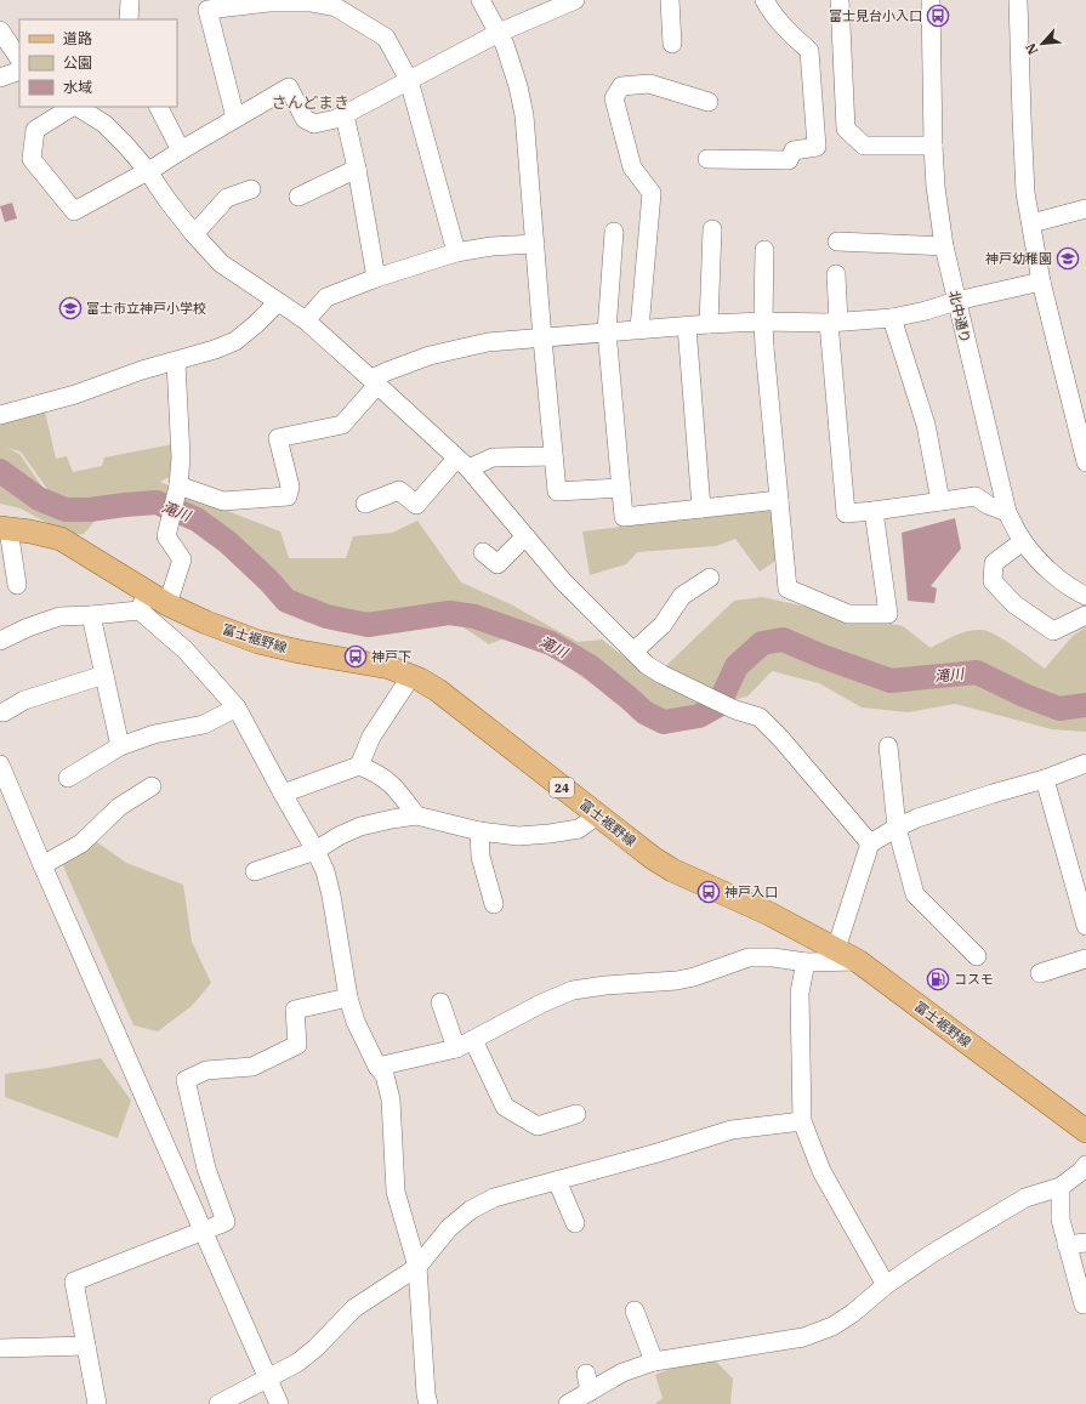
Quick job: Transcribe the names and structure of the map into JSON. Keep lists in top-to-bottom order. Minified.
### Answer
{"streets":{"main road":["富士裾野線","24"],"street":["北中通り"]},"districts":["さんどまき"],"water":["滝川"],"places":{"bus stop":["富士見台小入口","神戸下","神戸入口"],"school or university":["神戸幼稚園","富士市立神戸小学校"],"fuel station":["コスモ"]},"legend":["道路","公園","水域"],"north":"bottom left"}
